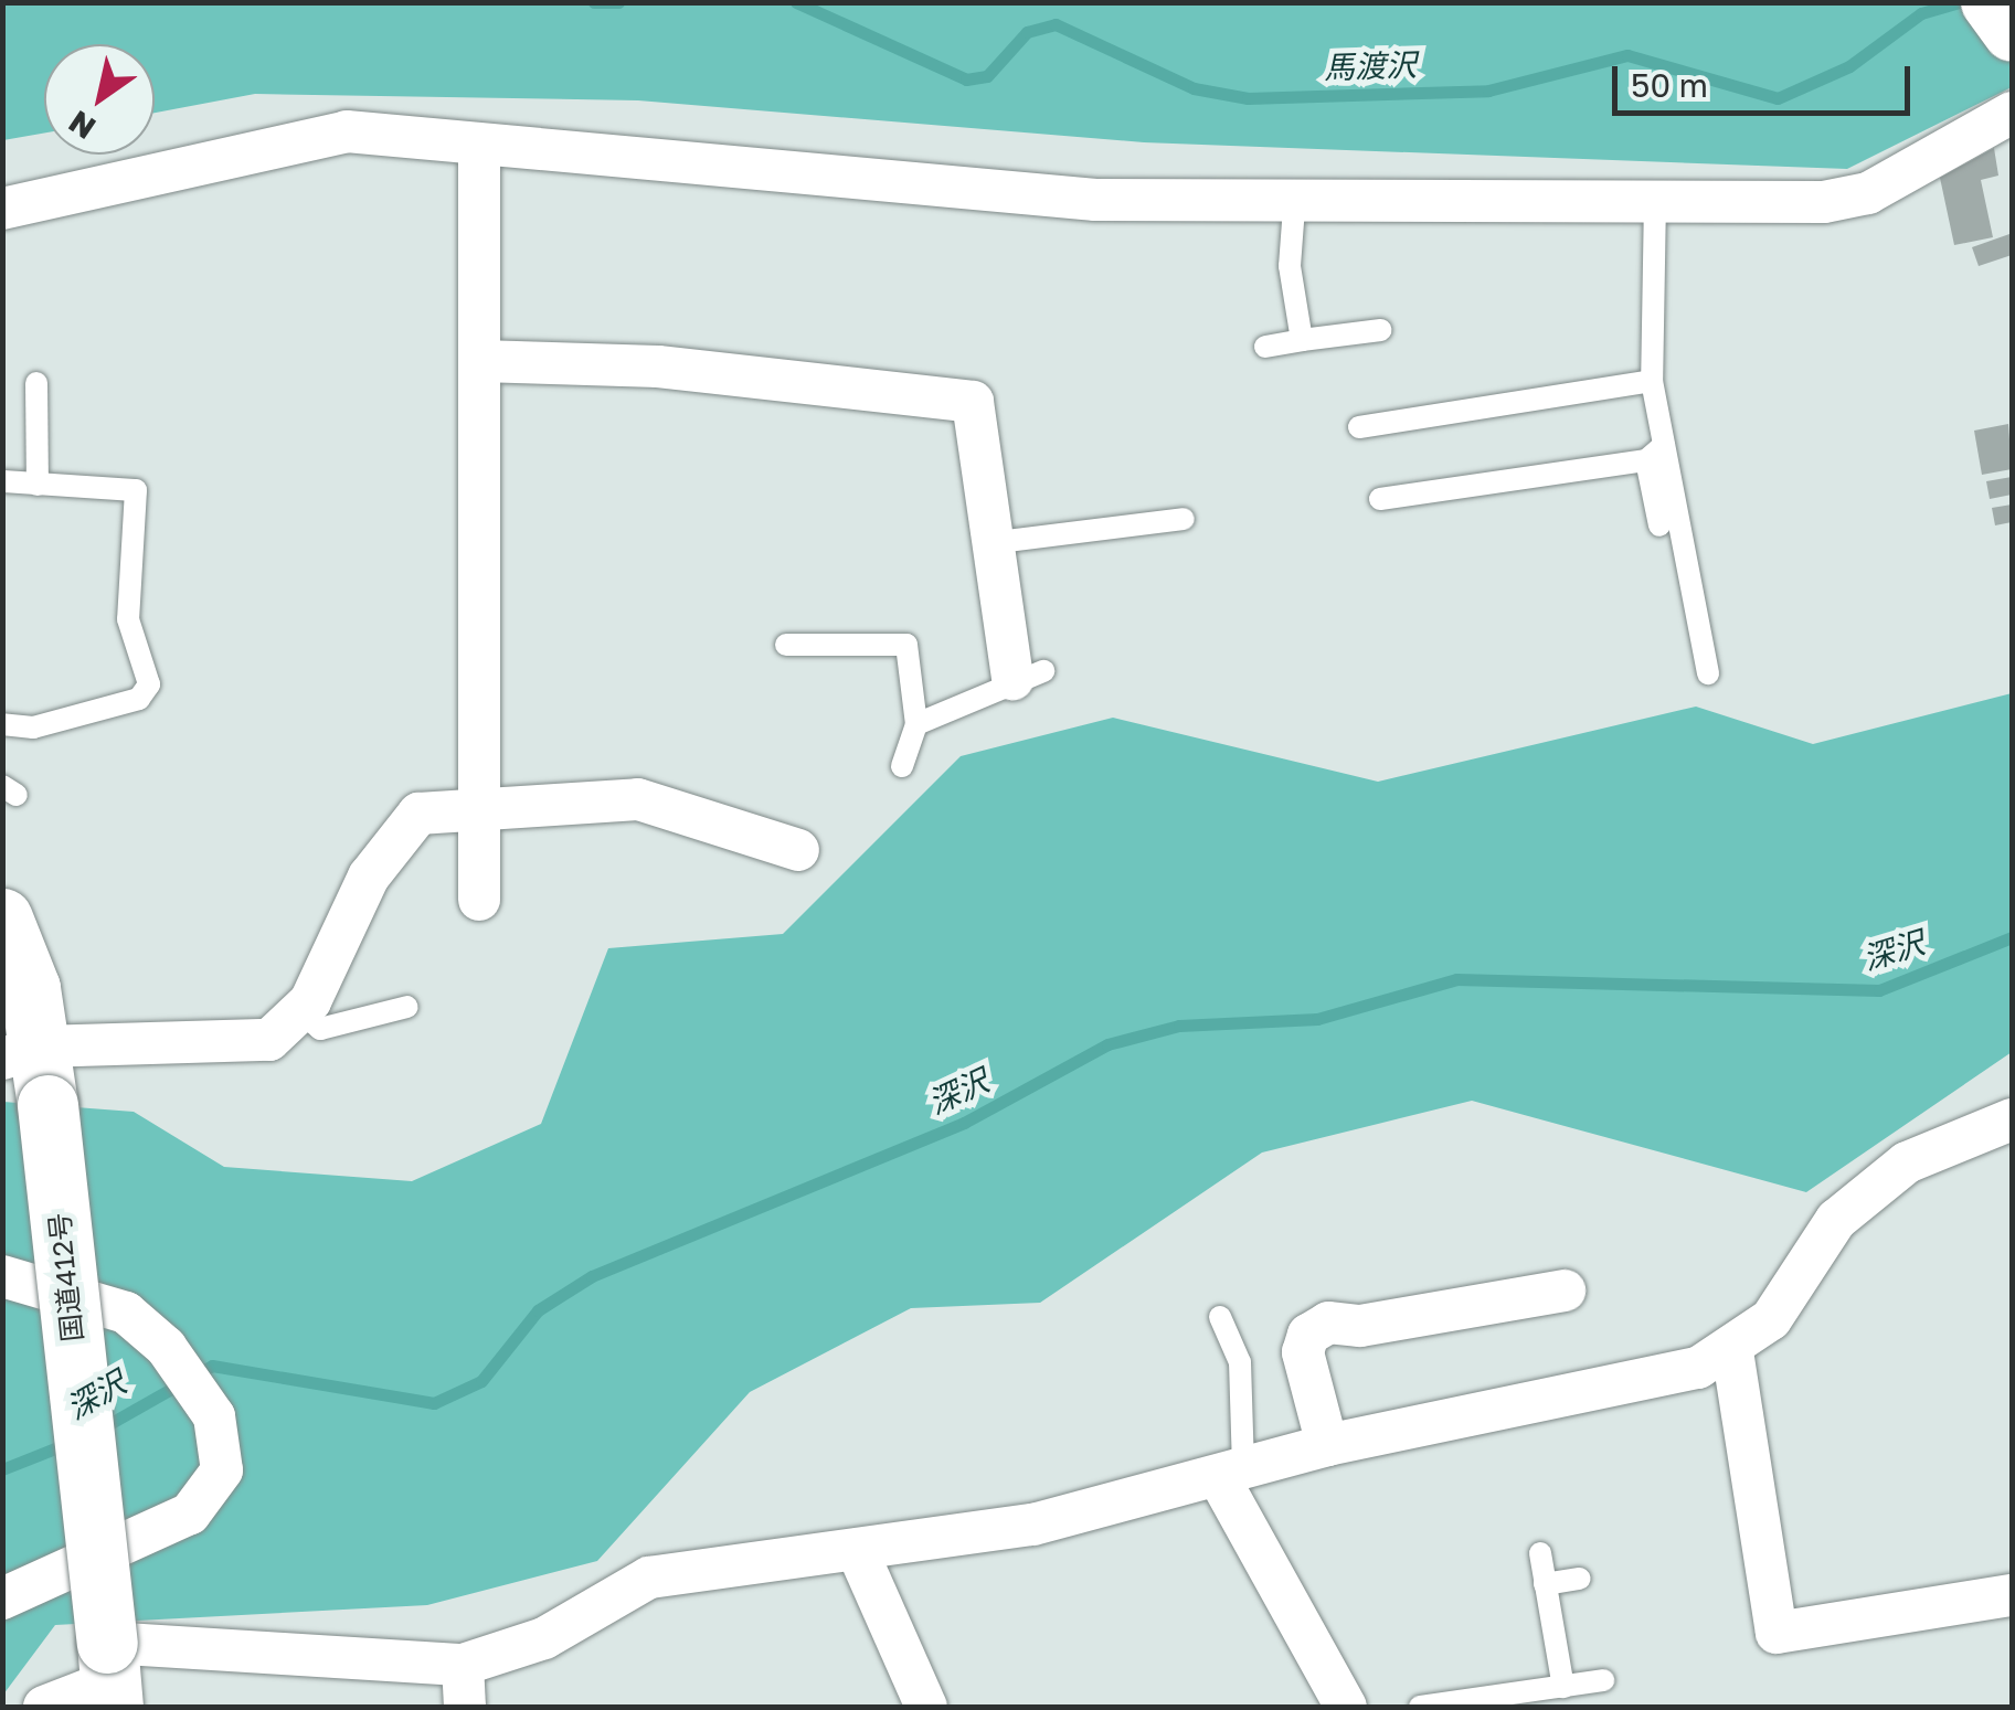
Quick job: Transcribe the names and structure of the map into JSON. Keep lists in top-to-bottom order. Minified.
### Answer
{"streets":{"highway":["国道412号"]},"water":["馬渡沢","深沢"],"scale_bar":"50 m","north":"bottom left"}
